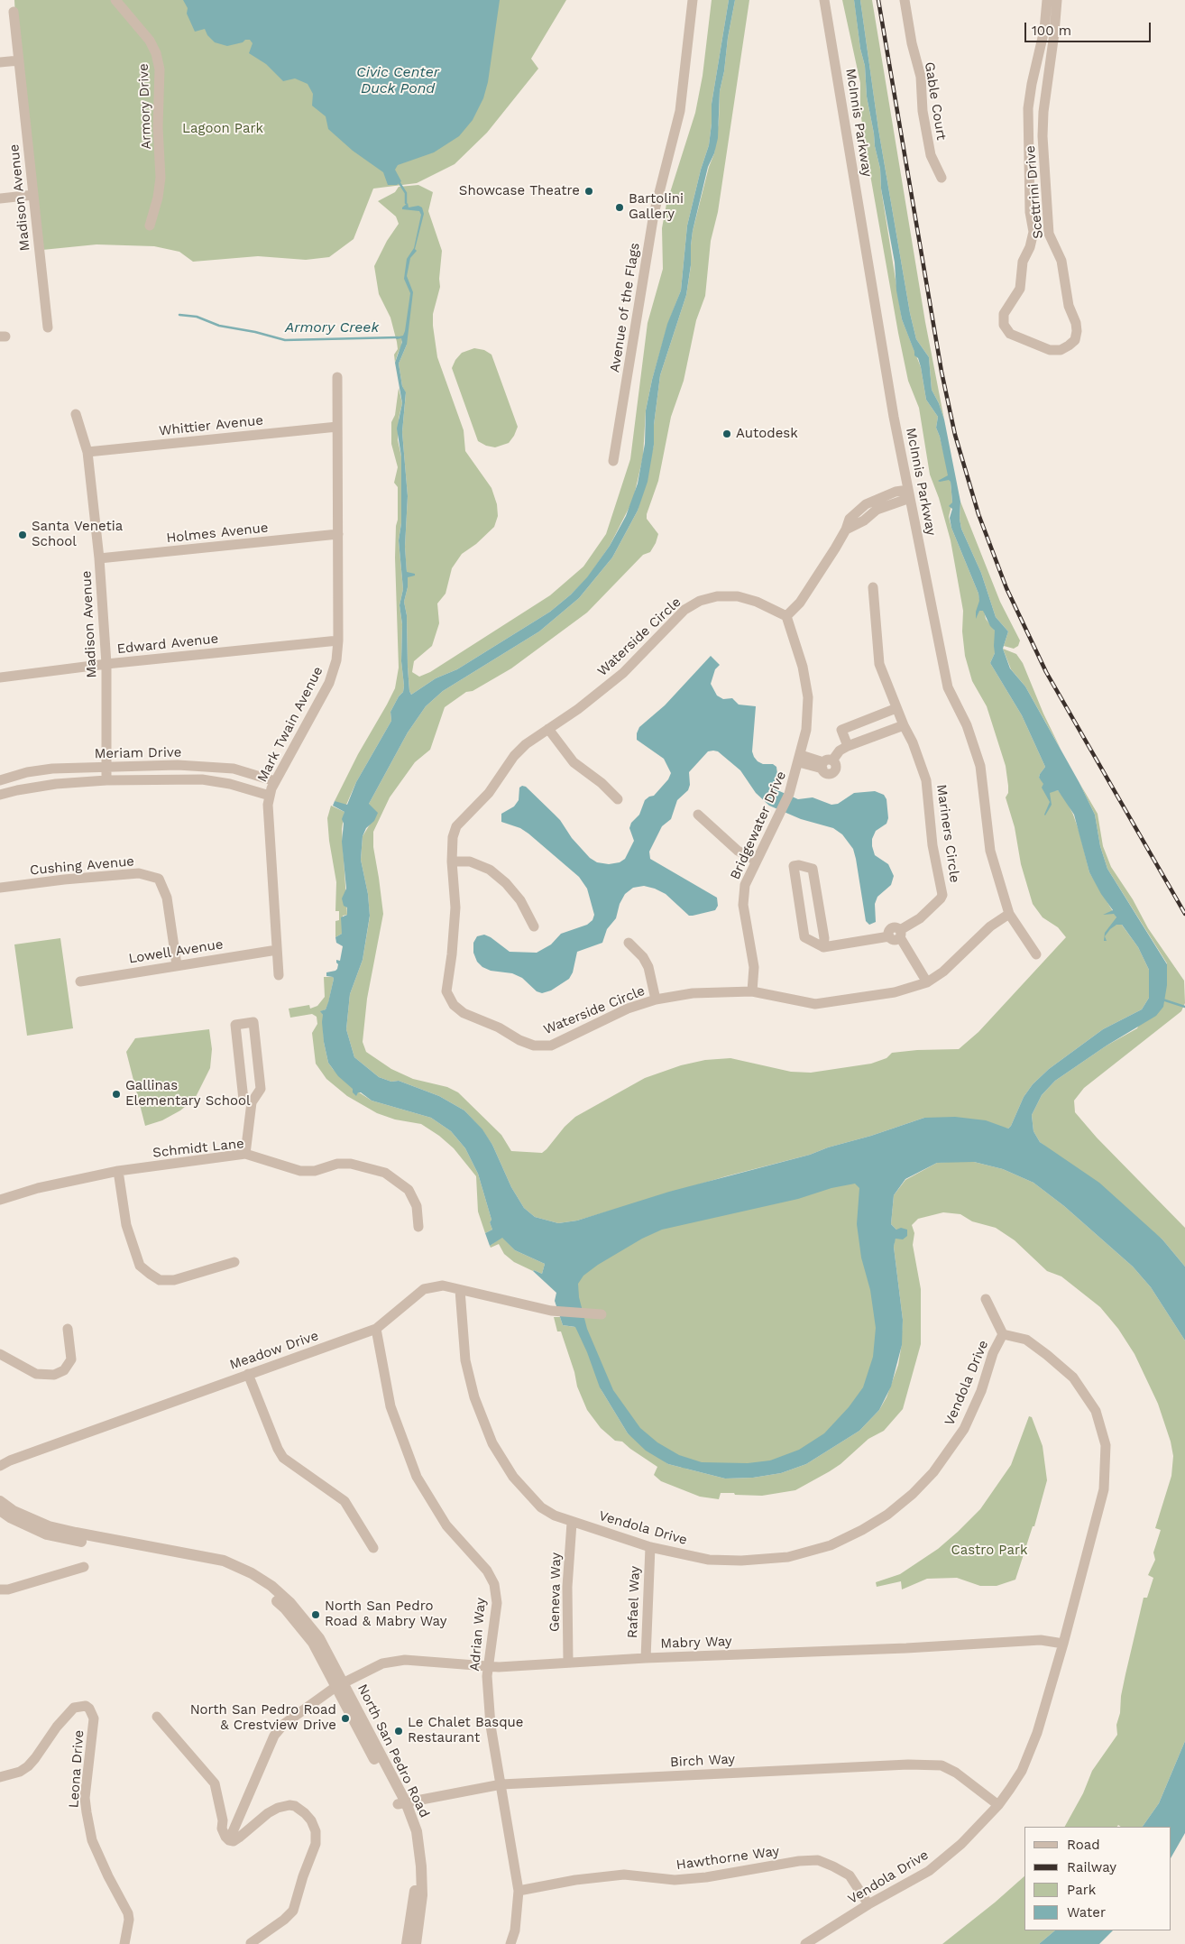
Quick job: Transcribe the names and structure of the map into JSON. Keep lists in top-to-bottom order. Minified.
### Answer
{"streets":{"street":["Gable Court","Armory Drive","McInnis Parkway","Scettrini Drive","Madison Avenue","Avenue of the Flags","Whittier Avenue","Holmes Avenue","Waterside Circle","Edward Avenue","Mark Twain Avenue","Meriam Drive","Bridgewater Drive","Mariners Circle","Cushing Avenue","Lowell Avenue","Schmidt Lane","Meadow Drive","Vendola Drive","Geneva Way","Rafael Way","Adrian Way","Mabry Way","North San Pedro Road","Birch Way","Leona Drive","Hawthorne Way"]},"crossings":[["McInnis Parkway","Waterside Circle"],["Madison Avenue","Whittier Avenue"],["Madison Avenue","Holmes Avenue"],["Madison Avenue","Edward Avenue"],["Madison Avenue","Meriam Drive"],["Whittier Avenue","Mark Twain Avenue"],["Holmes Avenue","Mark Twain Avenue"],["Waterside Circle","Bridgewater Drive"],["Edward Avenue","Mark Twain Avenue"],["Mark Twain Avenue","Meriam Drive"],["Mark Twain Avenue","Lowell Avenue"],["Cushing Avenue","Lowell Avenue"],["Meadow Drive","Vendola Drive"],["Meadow Drive","Adrian Way"],["Vendola Drive","Geneva Way"],["Vendola Drive","Rafael Way"],["Vendola Drive","Mabry Way"],["Vendola Drive","Birch Way"],["Vendola Drive","Hawthorne Way"],["Geneva Way","Mabry Way"],["Rafael Way","Mabry Way"],["Adrian Way","Mabry Way"],["Adrian Way","Birch Way"],["Adrian Way","Hawthorne Way"],["Mabry Way","North San Pedro Road"],["North San Pedro Road","Birch Way"]],"water":["Civic Center Duck Pond","Armory Creek"],"parks":["Lagoon Park","Castro Park"],"places":["Showcase Theatre","Bartolini Gallery","Autodesk","Santa Venetia School","Gallinas Elementary School","North San Pedro Road & Mabry Way","North San Pedro Road & Crestview Drive","Le Chalet Basque Restaurant"],"legend":["Road","Railway","Park","Water"],"scale_bar":"100 m"}
